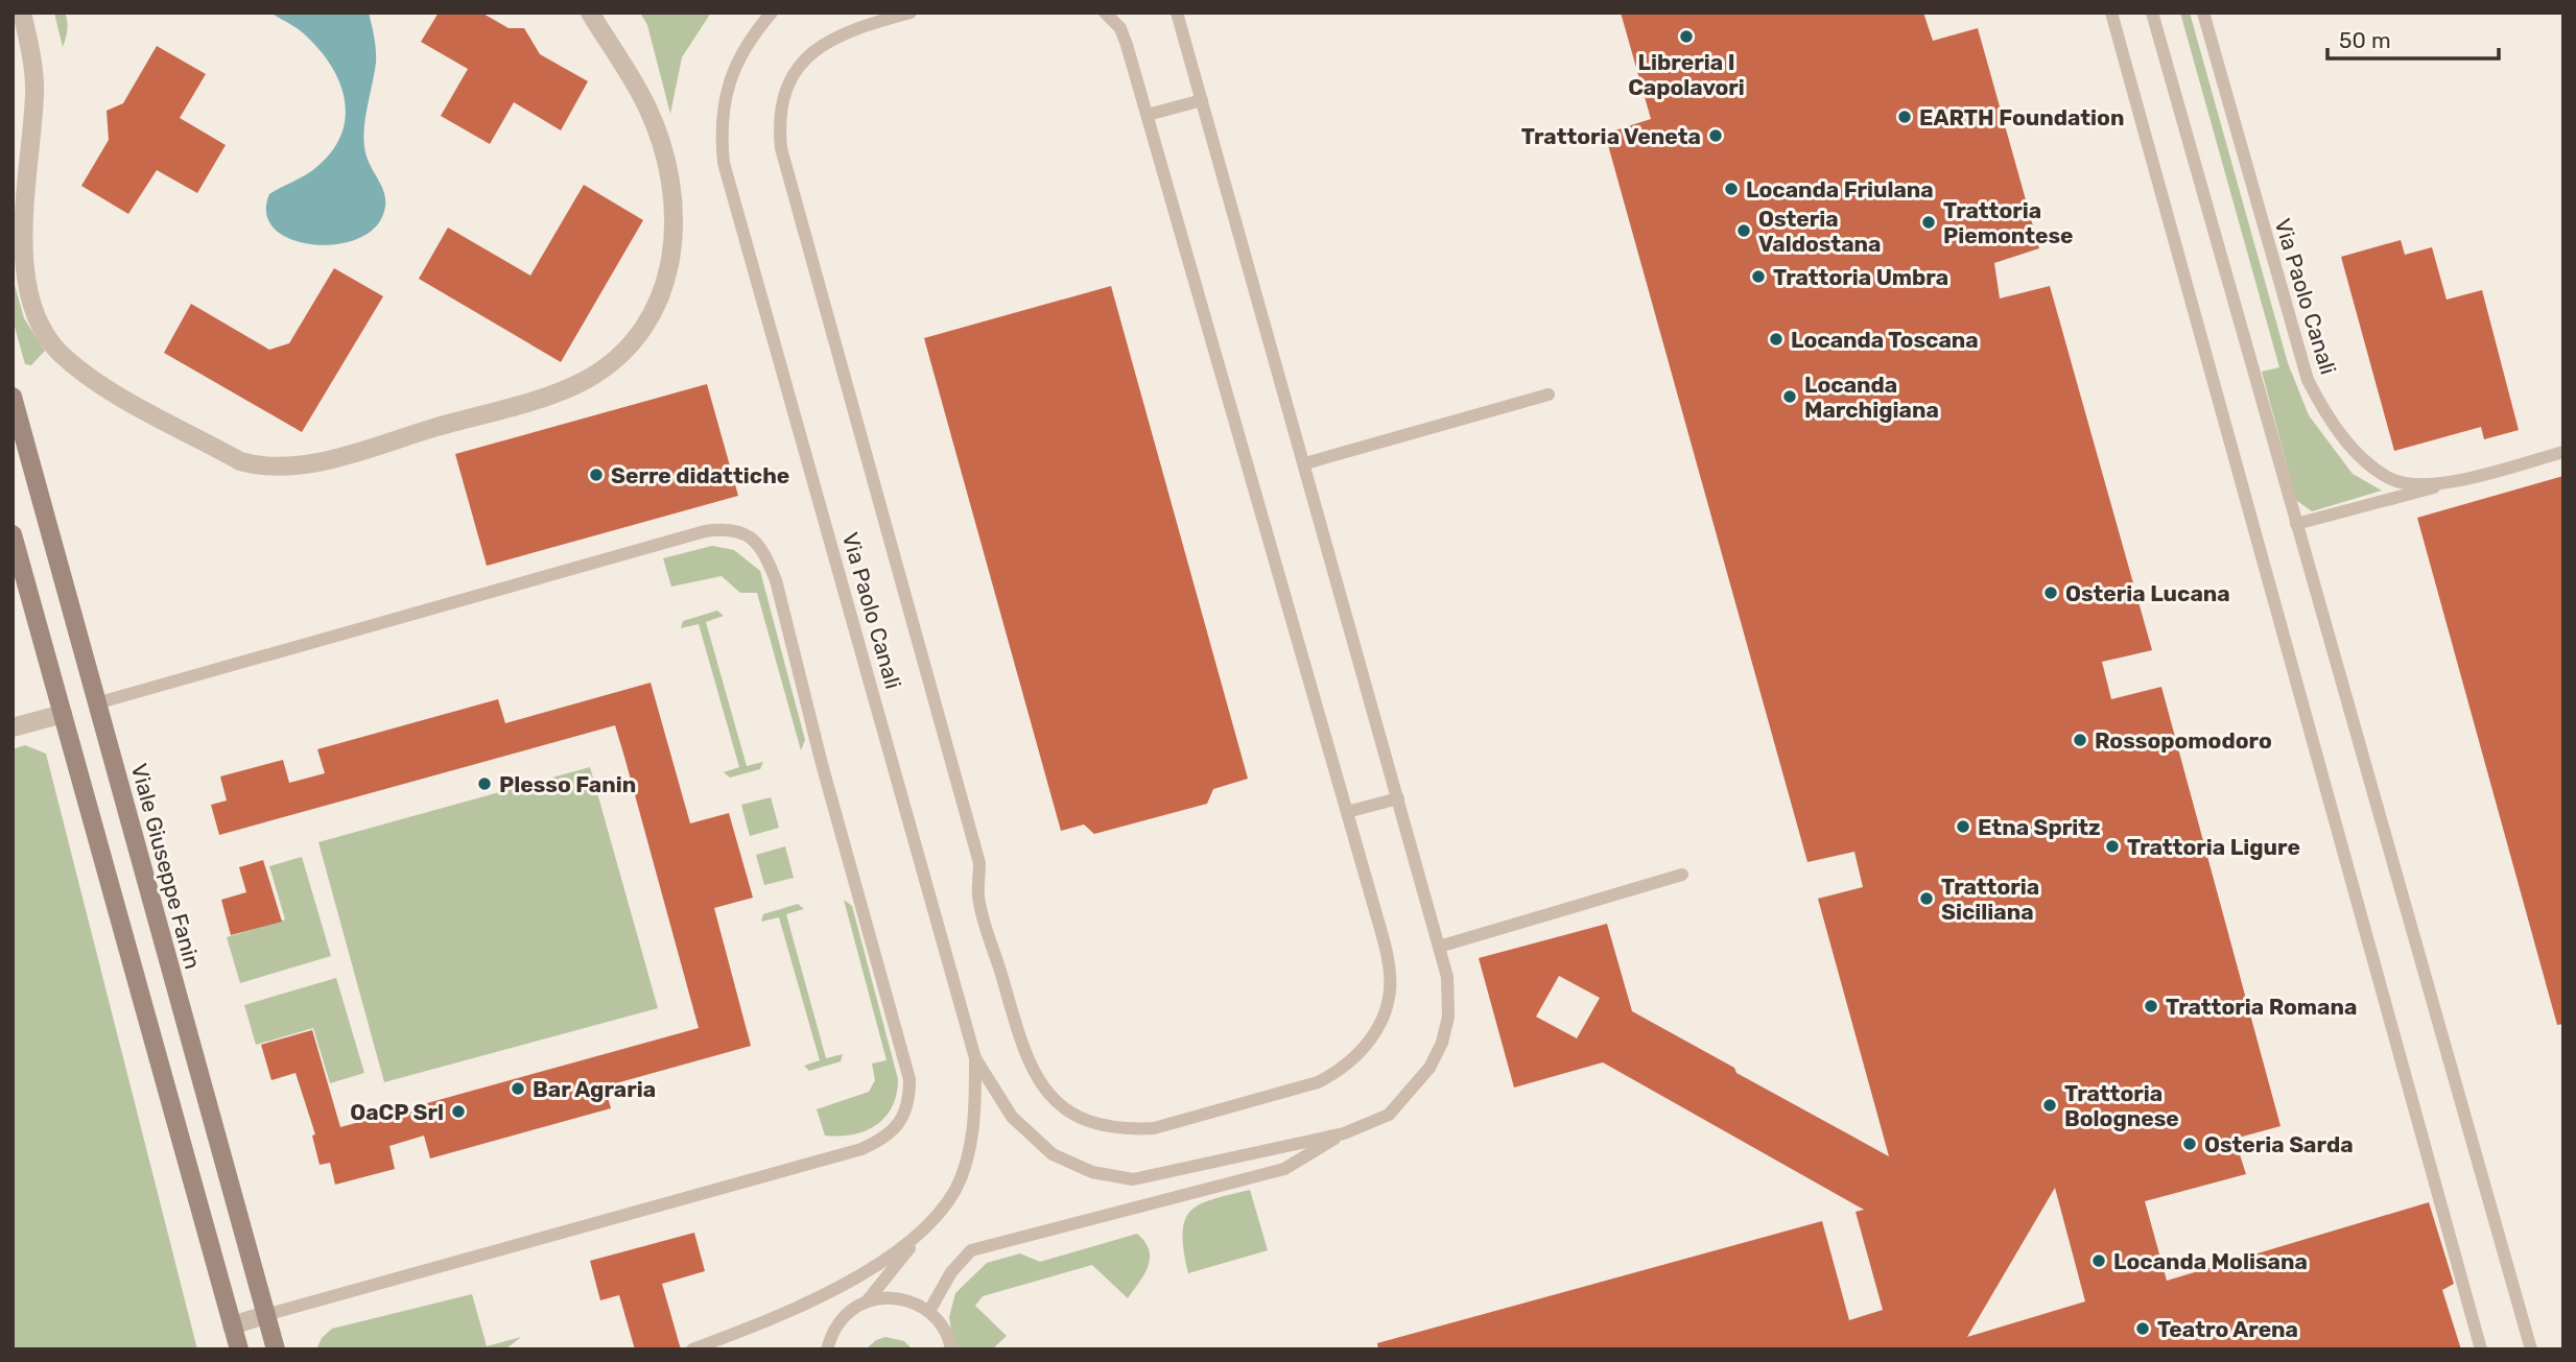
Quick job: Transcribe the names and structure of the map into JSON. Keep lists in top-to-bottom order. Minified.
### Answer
{"streets":{"main road":["Viale Giuseppe Fanin"],"lane":["Via Paolo Canali"]},"places":["Libreria I Capolavori","EARTH Foundation","Trattoria Veneta","Locanda Friulana","Trattoria Piemontese","Osteria Valdostana","Trattoria Umbra","Locanda Toscana","Locanda Marchigiana","Serre didattiche","Osteria Lucana","Rossopomodoro","Plesso Fanin","Etna Spritz","Trattoria Ligure","Trattoria Siciliana","Trattoria Romana","Bar Agraria","Trattoria Bolognese","OaCP Srl","Osteria Sarda","Locanda Molisana","Teatro Arena"],"scale_bar":"50 m"}
